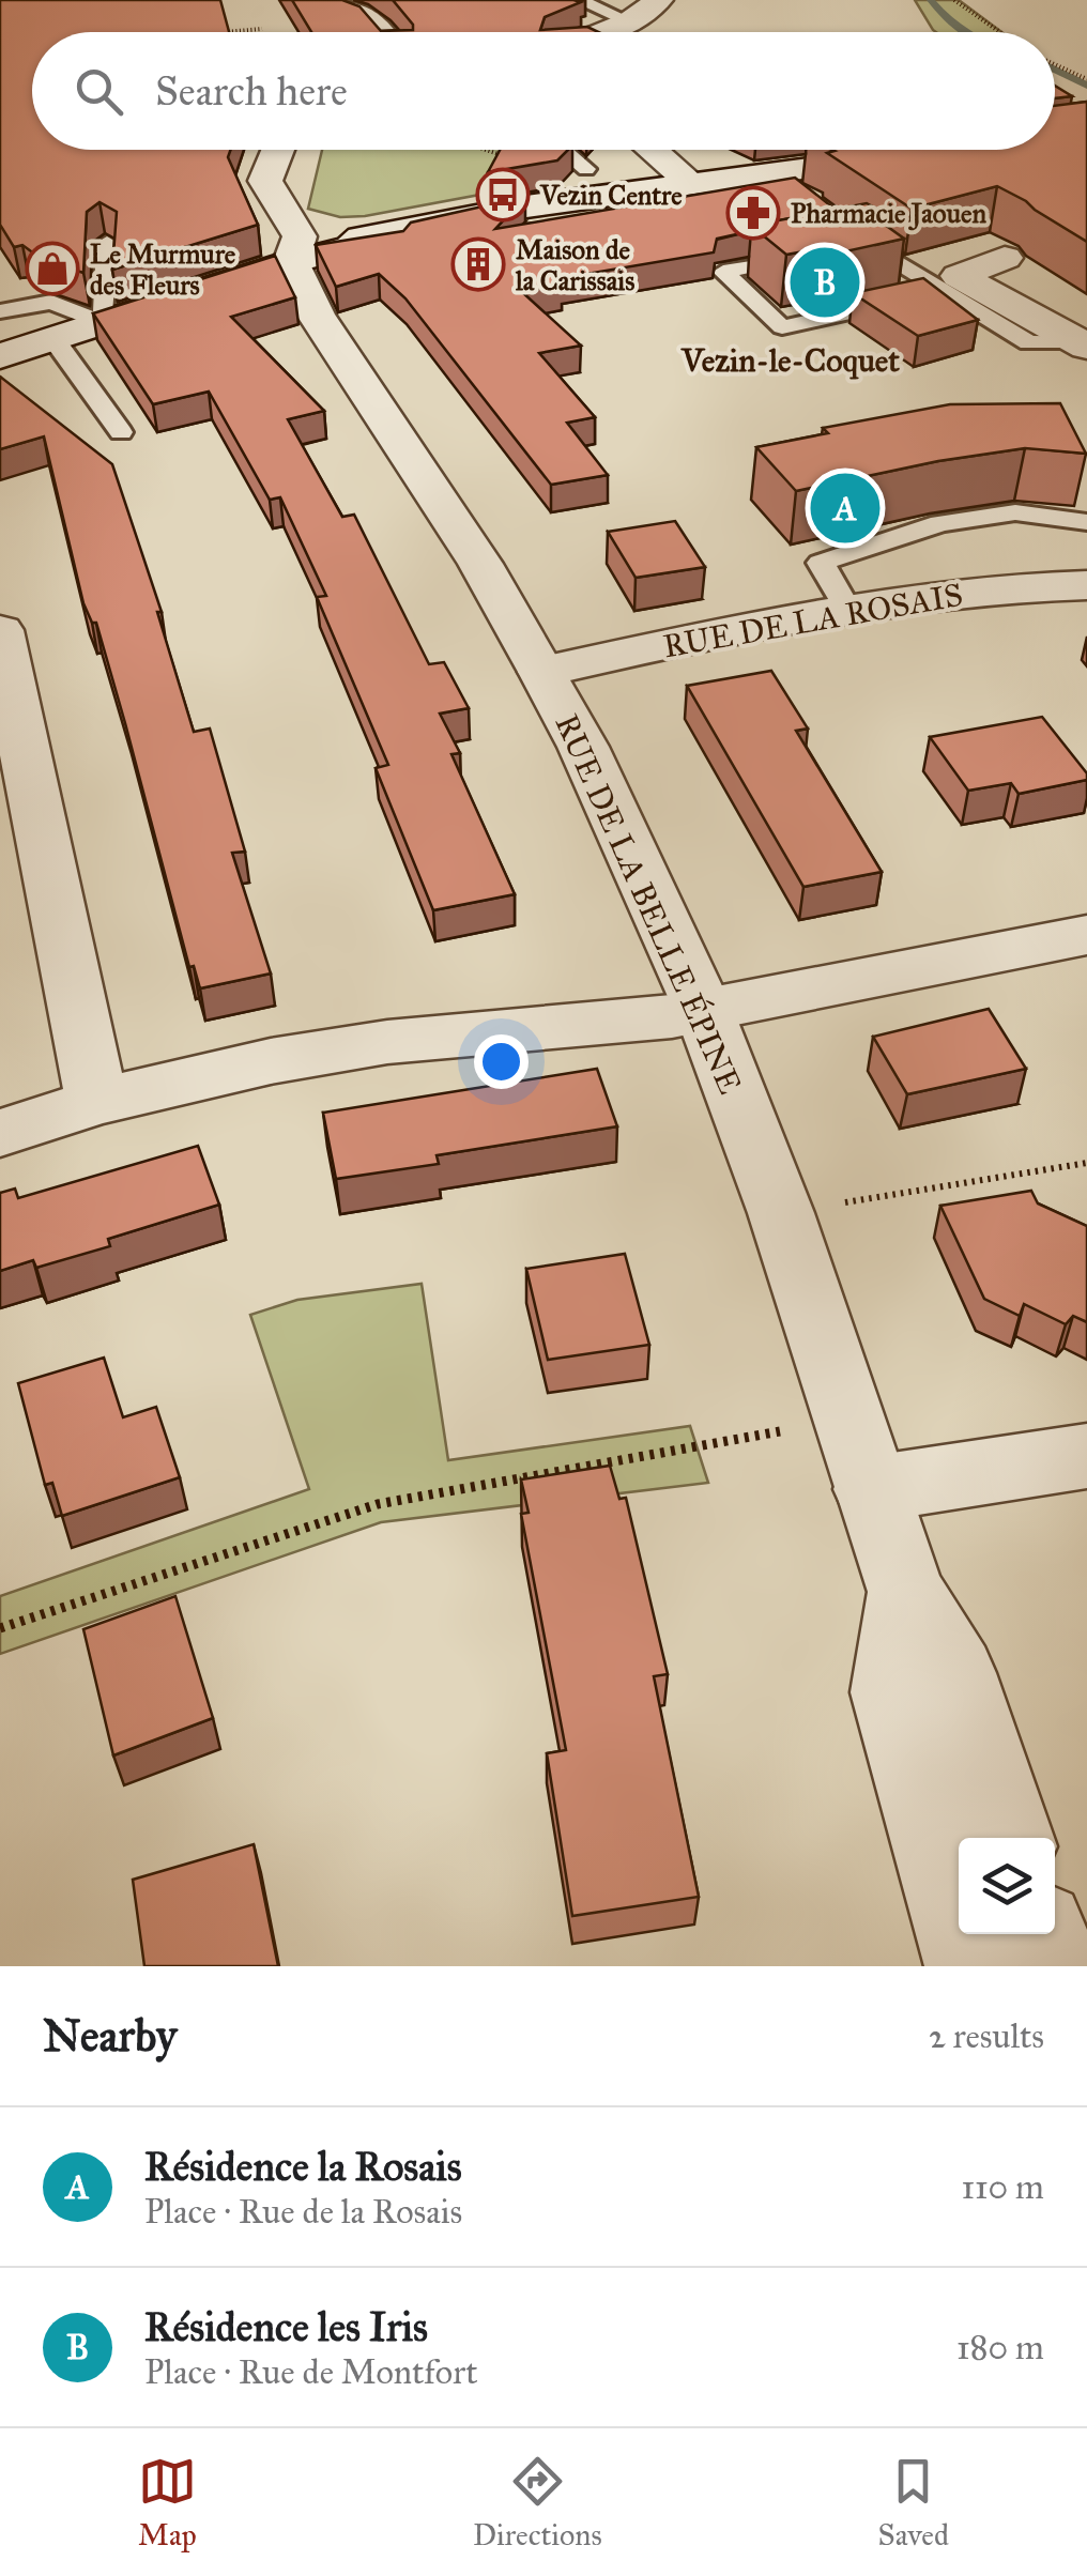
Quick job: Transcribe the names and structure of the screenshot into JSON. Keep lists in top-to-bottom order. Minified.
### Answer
{"streets":{"street":["RUE DE LA ROSAIS","RUE DE LA BELLE ÉPINE"]},"crossings":[["RUE DE LA ROSAIS","RUE DE LA BELLE ÉPINE"]],"districts":["Vezin-le-Coquet"],"places":{"bus stop":["Vezin Centre"],"pharmacy":["Pharmacie Jaouen"],"building":["Maison de la Carissais"],"shop":["Le Murmure des Fleurs"]},"page":{"search":"Search here","pins":["B","A"],"heading":["Nearby","2 results"],"list":[{"mark":"A","name":"Résidence la Rosais","note":"Place · Rue de la Rosais","value":"110 m"},{"mark":"B","name":"Résidence les Iris","note":"Place · Rue de Montfort","value":"180 m"}],"nav":["Map","Directions","Saved"]}}
